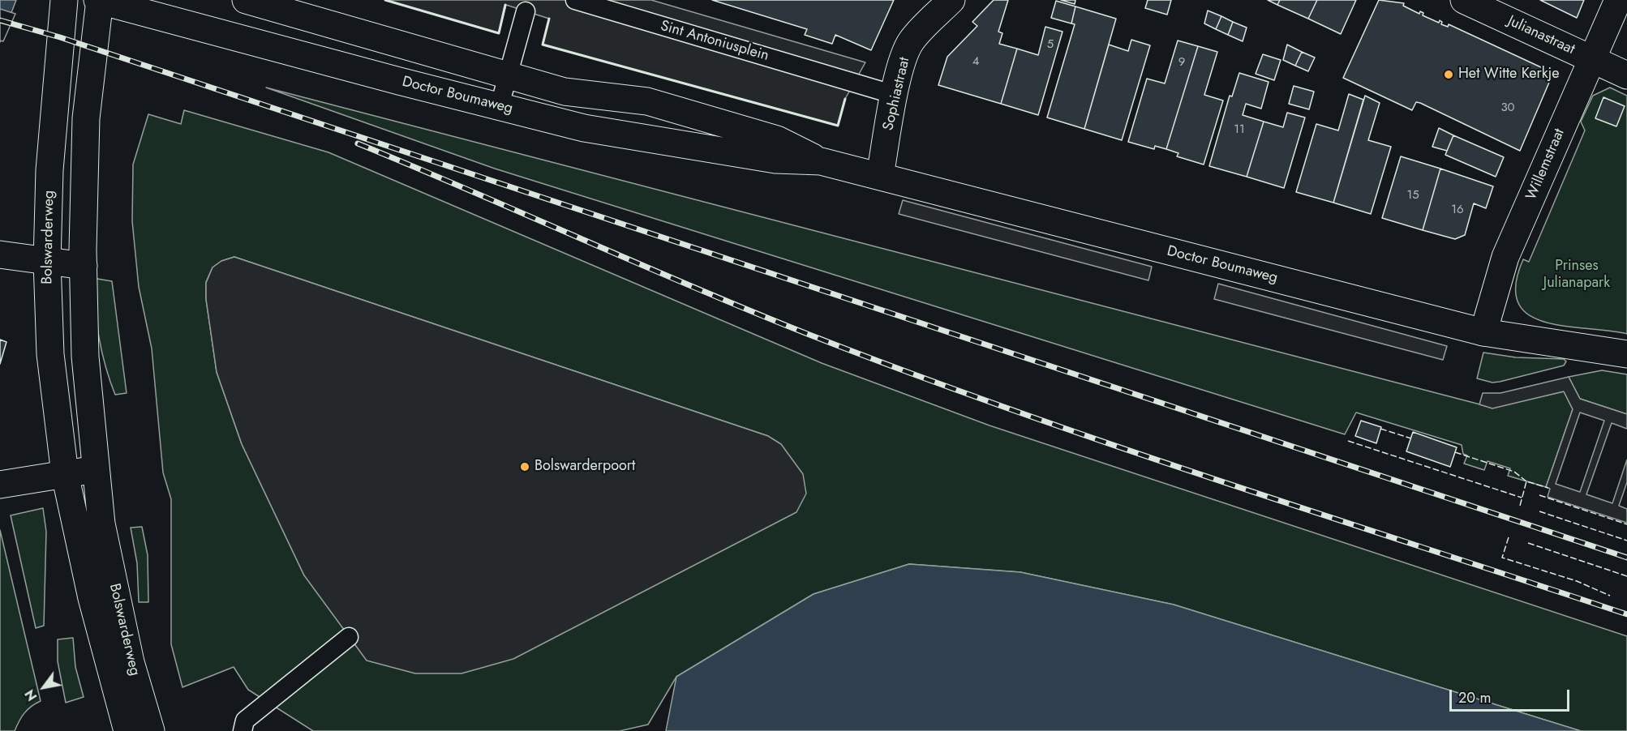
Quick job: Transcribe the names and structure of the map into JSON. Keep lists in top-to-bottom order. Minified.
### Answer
{"streets":{"main road":["Julianastraat","Sophiastraat","Doctor Boumaweg","Willemstraat","Bolswarderweg"],"lane":["Sint Antoniusplein"]},"crossings":[["Julianastraat","Willemstraat"],["Sint Antoniusplein","Sophiastraat"],["Sophiastraat","Doctor Boumaweg"],["Doctor Boumaweg","Willemstraat"],["Doctor Boumaweg","Bolswarderweg"]],"parks":["Prinses Julianapark"],"places":["Het Witte Kerkje","Bolswarderpoort"],"house_numbers":["5","4","9","30","11","15","16"],"scale_bar":"20 m","north":"bottom left"}
